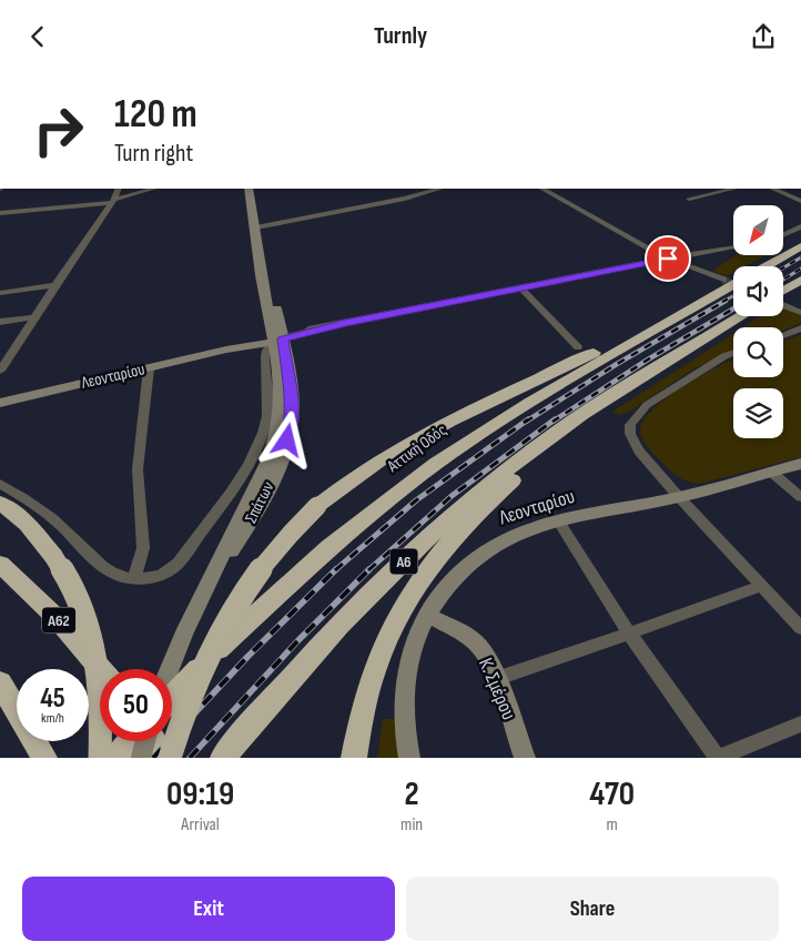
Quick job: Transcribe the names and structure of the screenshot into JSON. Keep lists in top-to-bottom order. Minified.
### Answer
{"streets":{"highway":["Αττική Οδός","Α6","Α62"],"street":["Λεονταρίου","Σπάτων","Κ. Σμέρου"]},"crossings":[["Λεονταρίου","Σπάτων"],["Λεονταρίου","Κ. Σμέρου"]],"north":"bottom left","page":{"header":"Turnly","turn":["120 m","Turn right"],"speed":"45 km/h","limit":"50","eta":["09:19","Arrival","2","min","470","m"],"buttons":["Exit","Share"]}}
